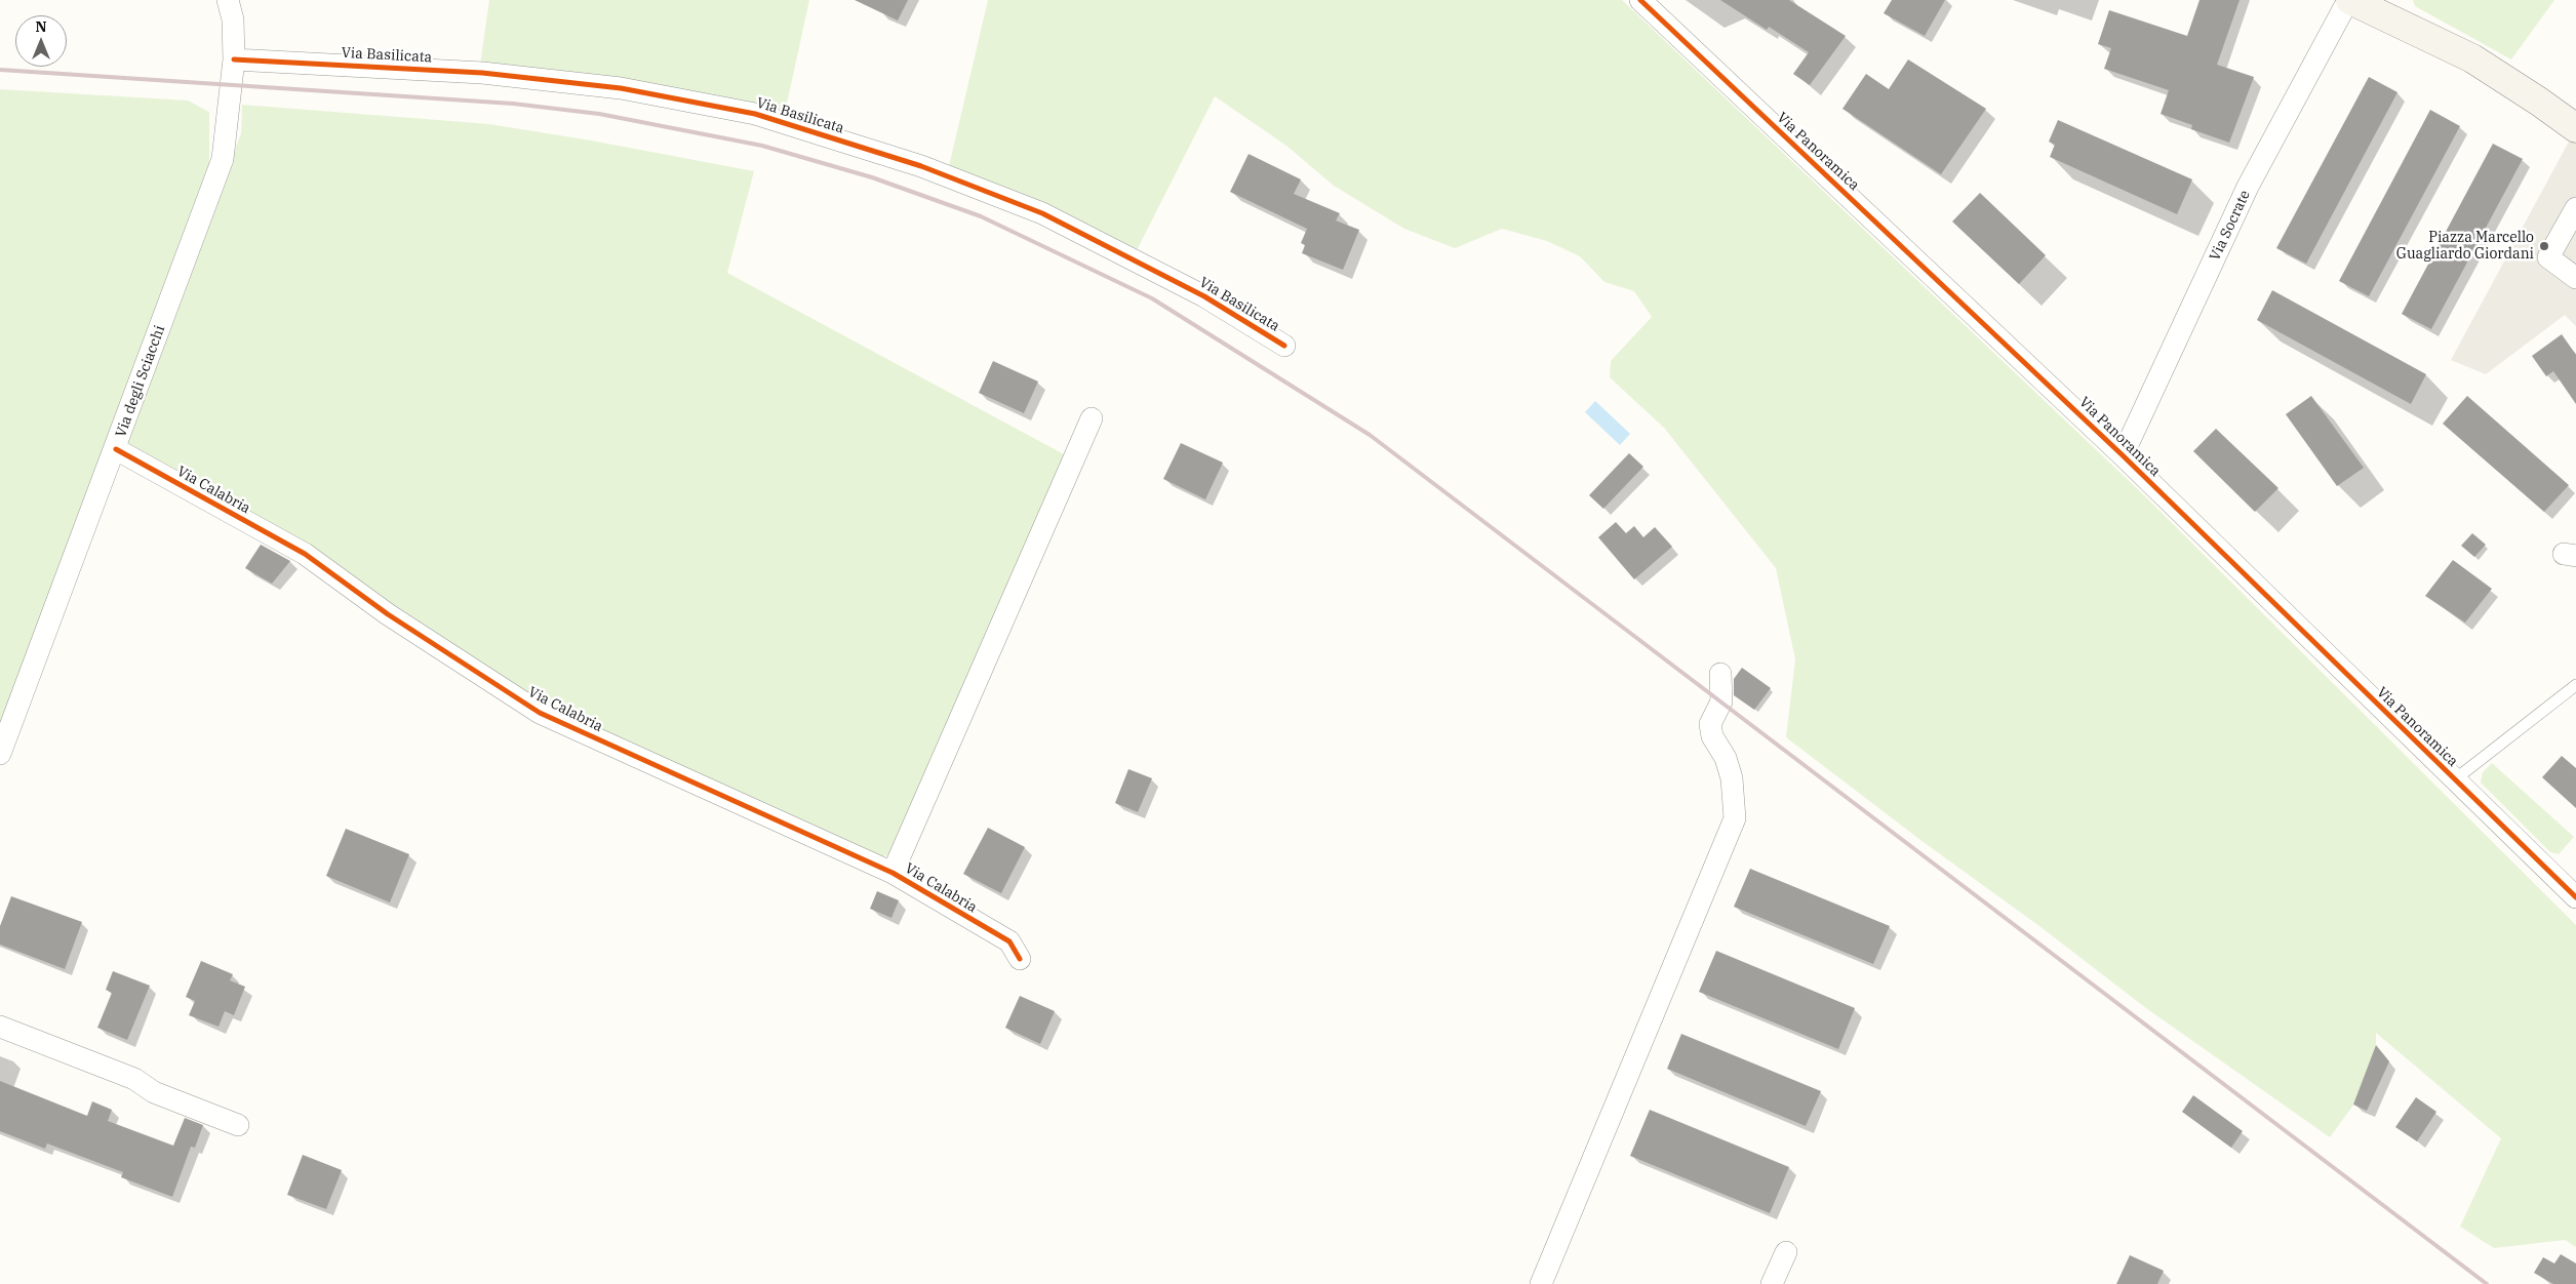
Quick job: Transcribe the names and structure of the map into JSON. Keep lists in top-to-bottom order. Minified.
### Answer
{"streets":{"street":["Via Basilicata","Via Panoramica","Via Socrate","Via degli Sciacchi","Via Calabria"]},"crossings":[["Via Basilicata","Via degli Sciacchi"],["Via Panoramica","Via Socrate"],["Via degli Sciacchi","Via Calabria"]],"places":["Piazza Marcello Guagliardo Giordani"],"north":"top"}
